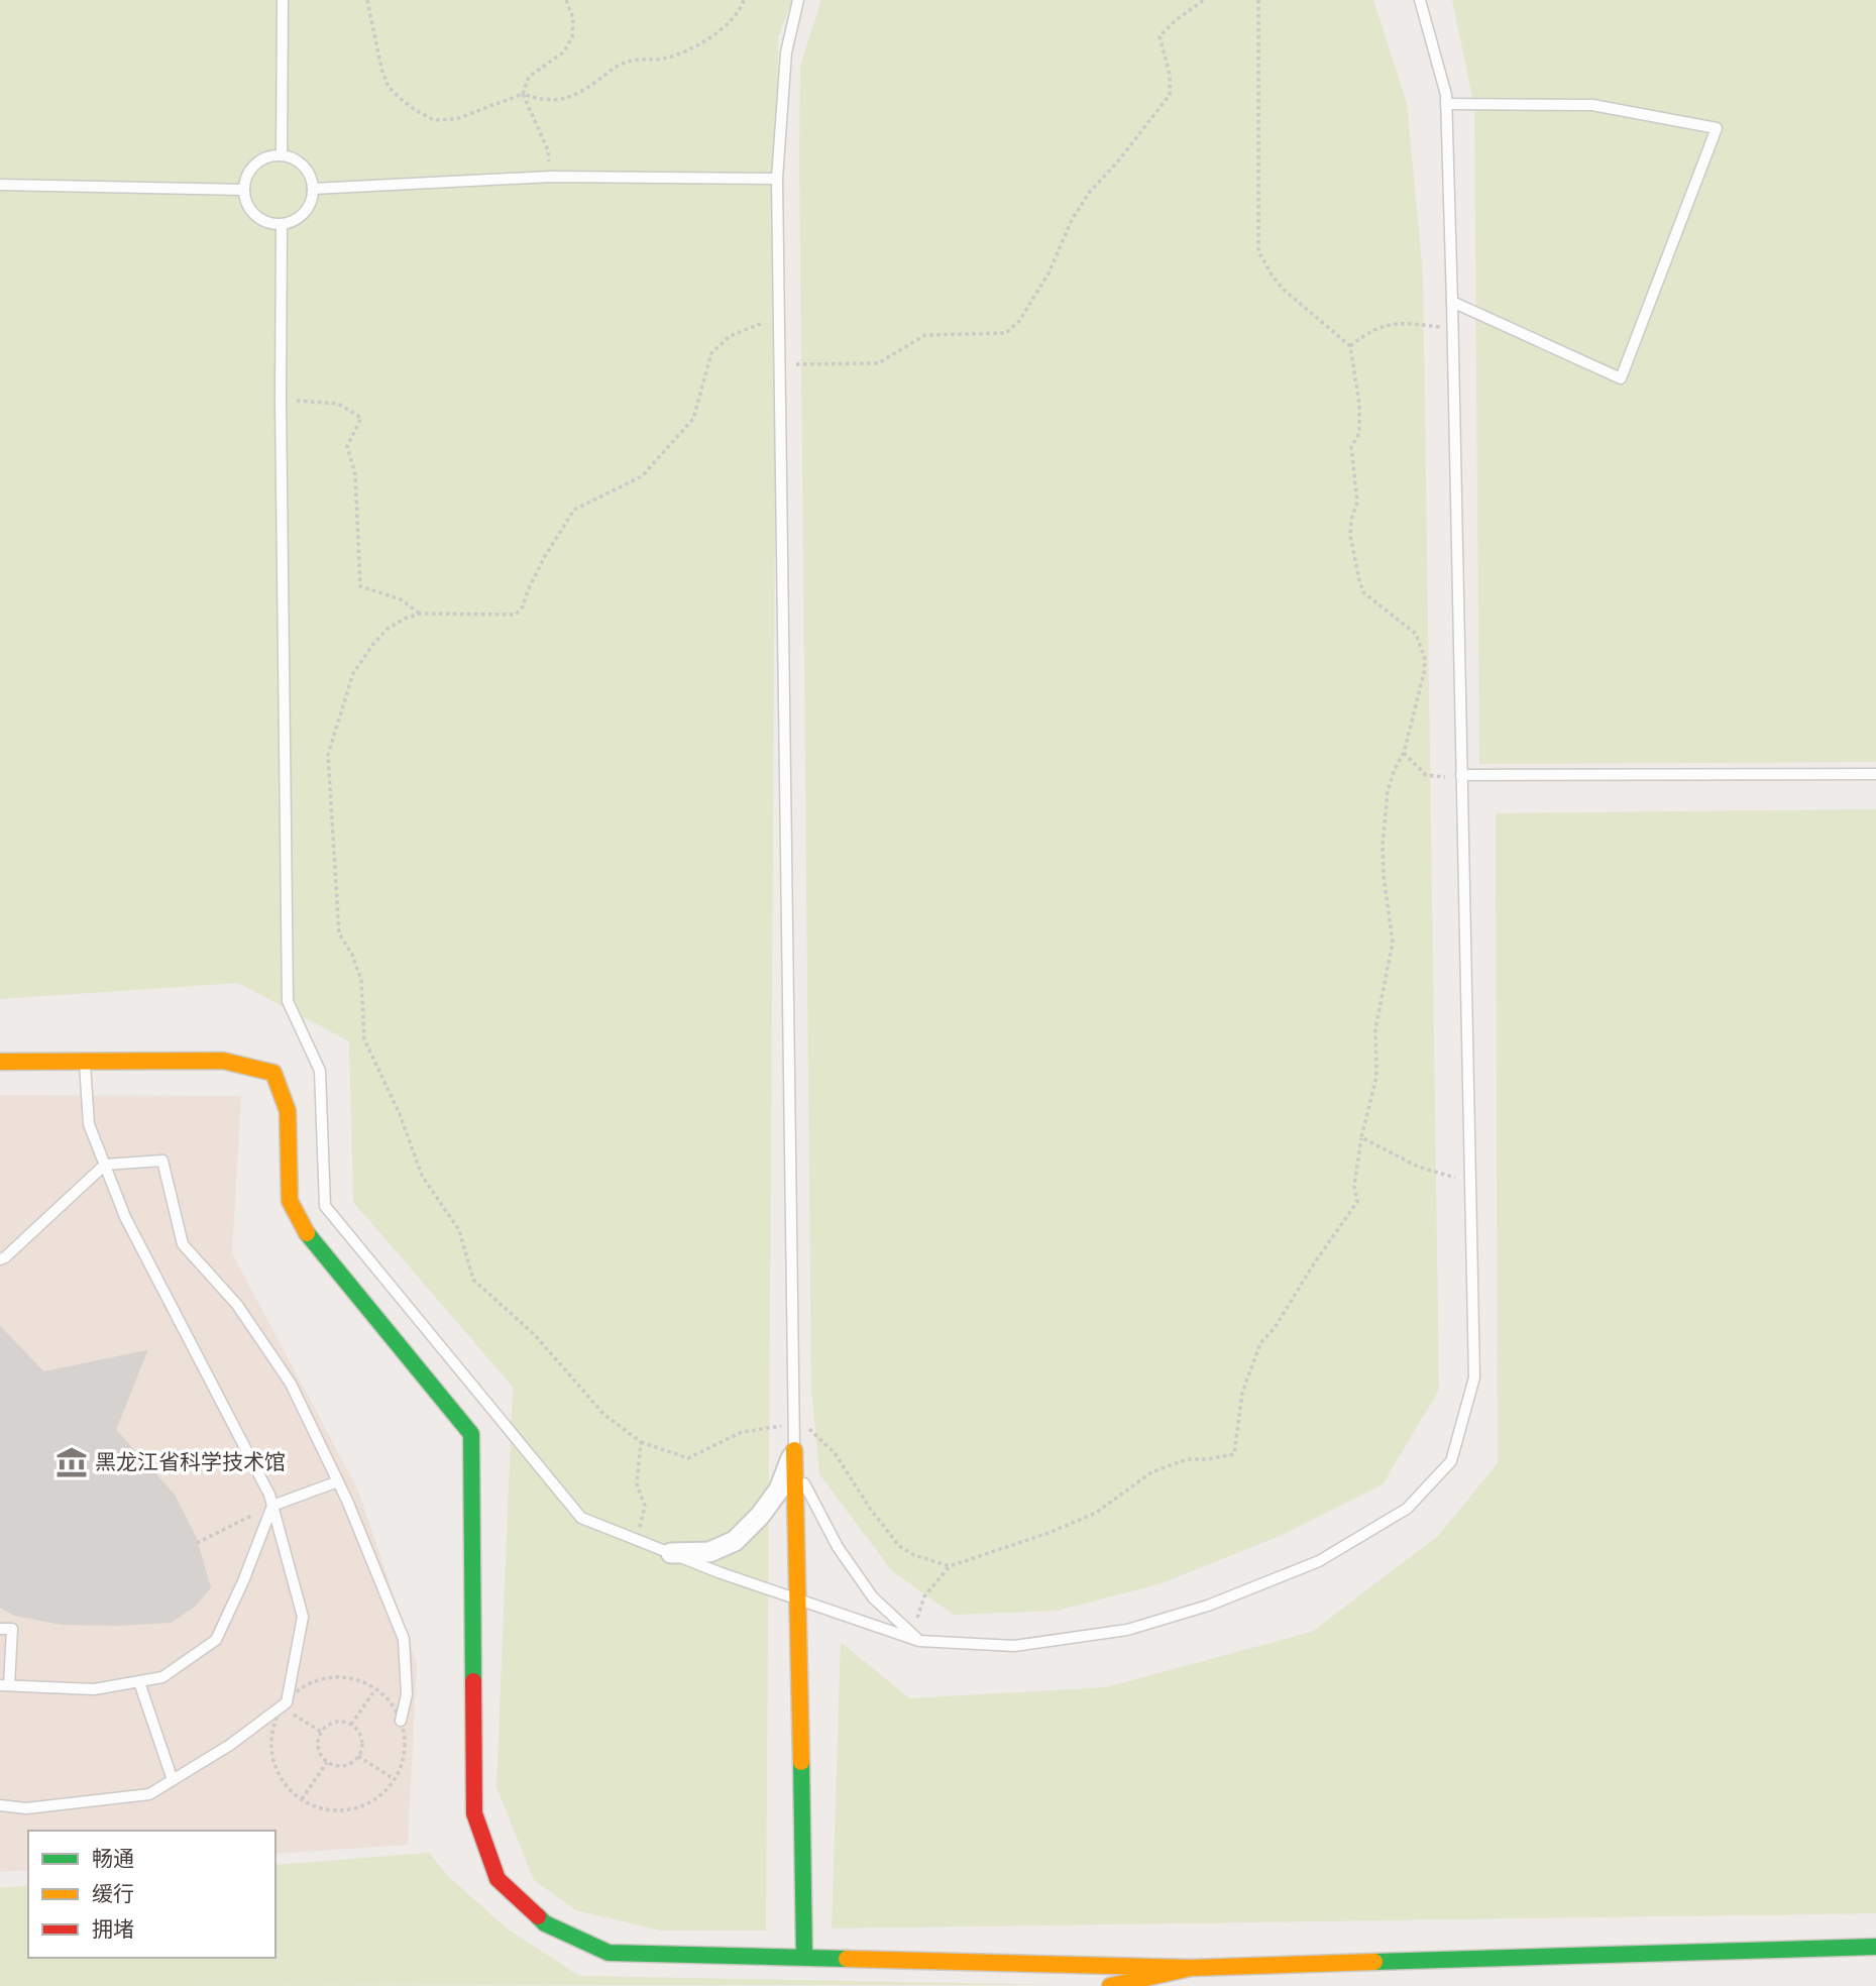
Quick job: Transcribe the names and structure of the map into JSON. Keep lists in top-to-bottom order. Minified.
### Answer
{"places":{"museum":["黑龙江省科学技术馆"]},"legend":["畅通","缓行","拥堵"]}
